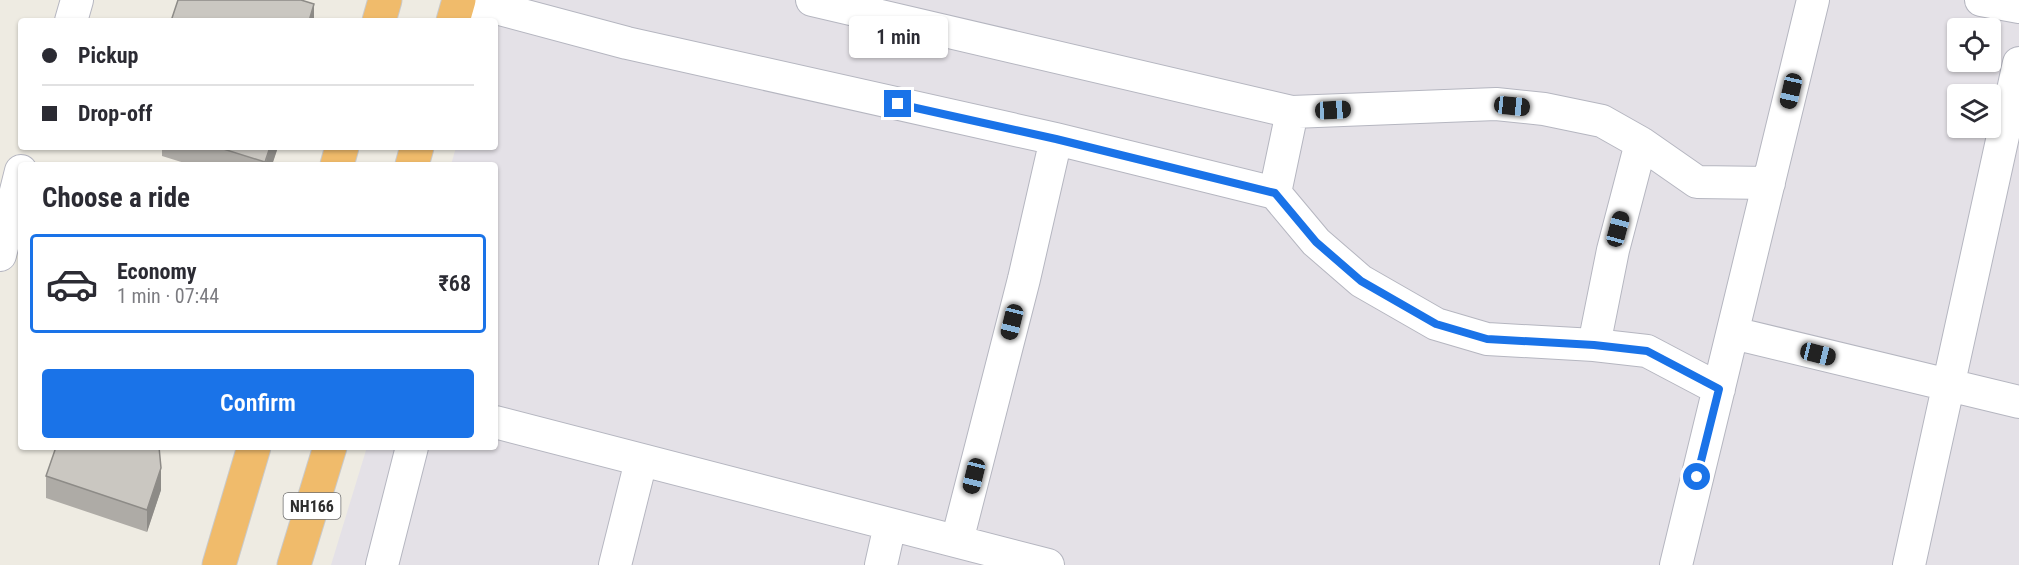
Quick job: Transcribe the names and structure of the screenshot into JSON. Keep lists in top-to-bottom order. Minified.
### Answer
{"streets":{"highway":["NH166"]},"page":{"bubble":"1 min","banner":["Pickup","Drop-off"],"heading":"Choose a ride","list":[{"name":"Economy","note":"1 min · 07:44","value":"₹68"}],"buttons":"Confirm"}}
